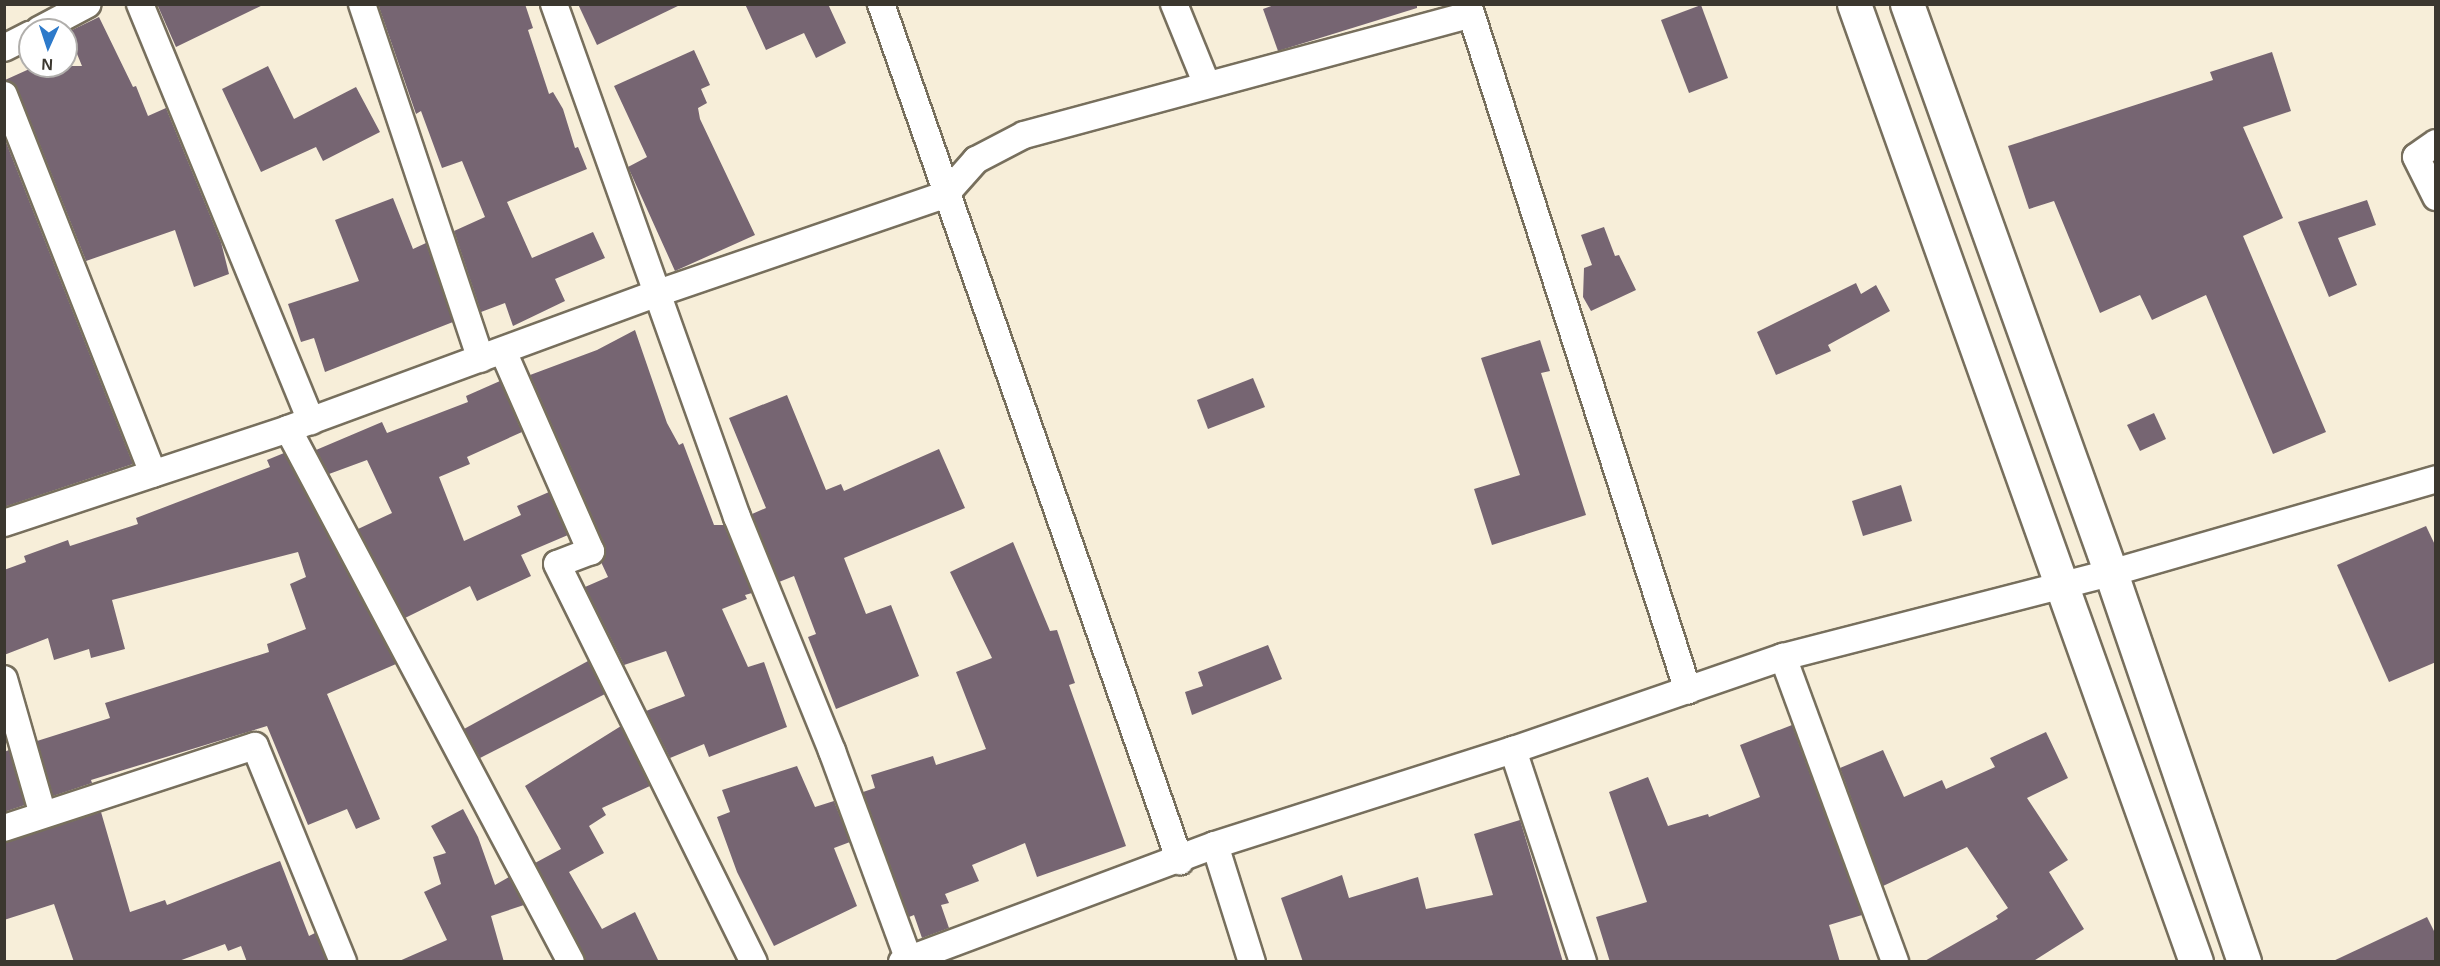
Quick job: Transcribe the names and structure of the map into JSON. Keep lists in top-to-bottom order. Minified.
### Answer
{"north":"bottom"}
